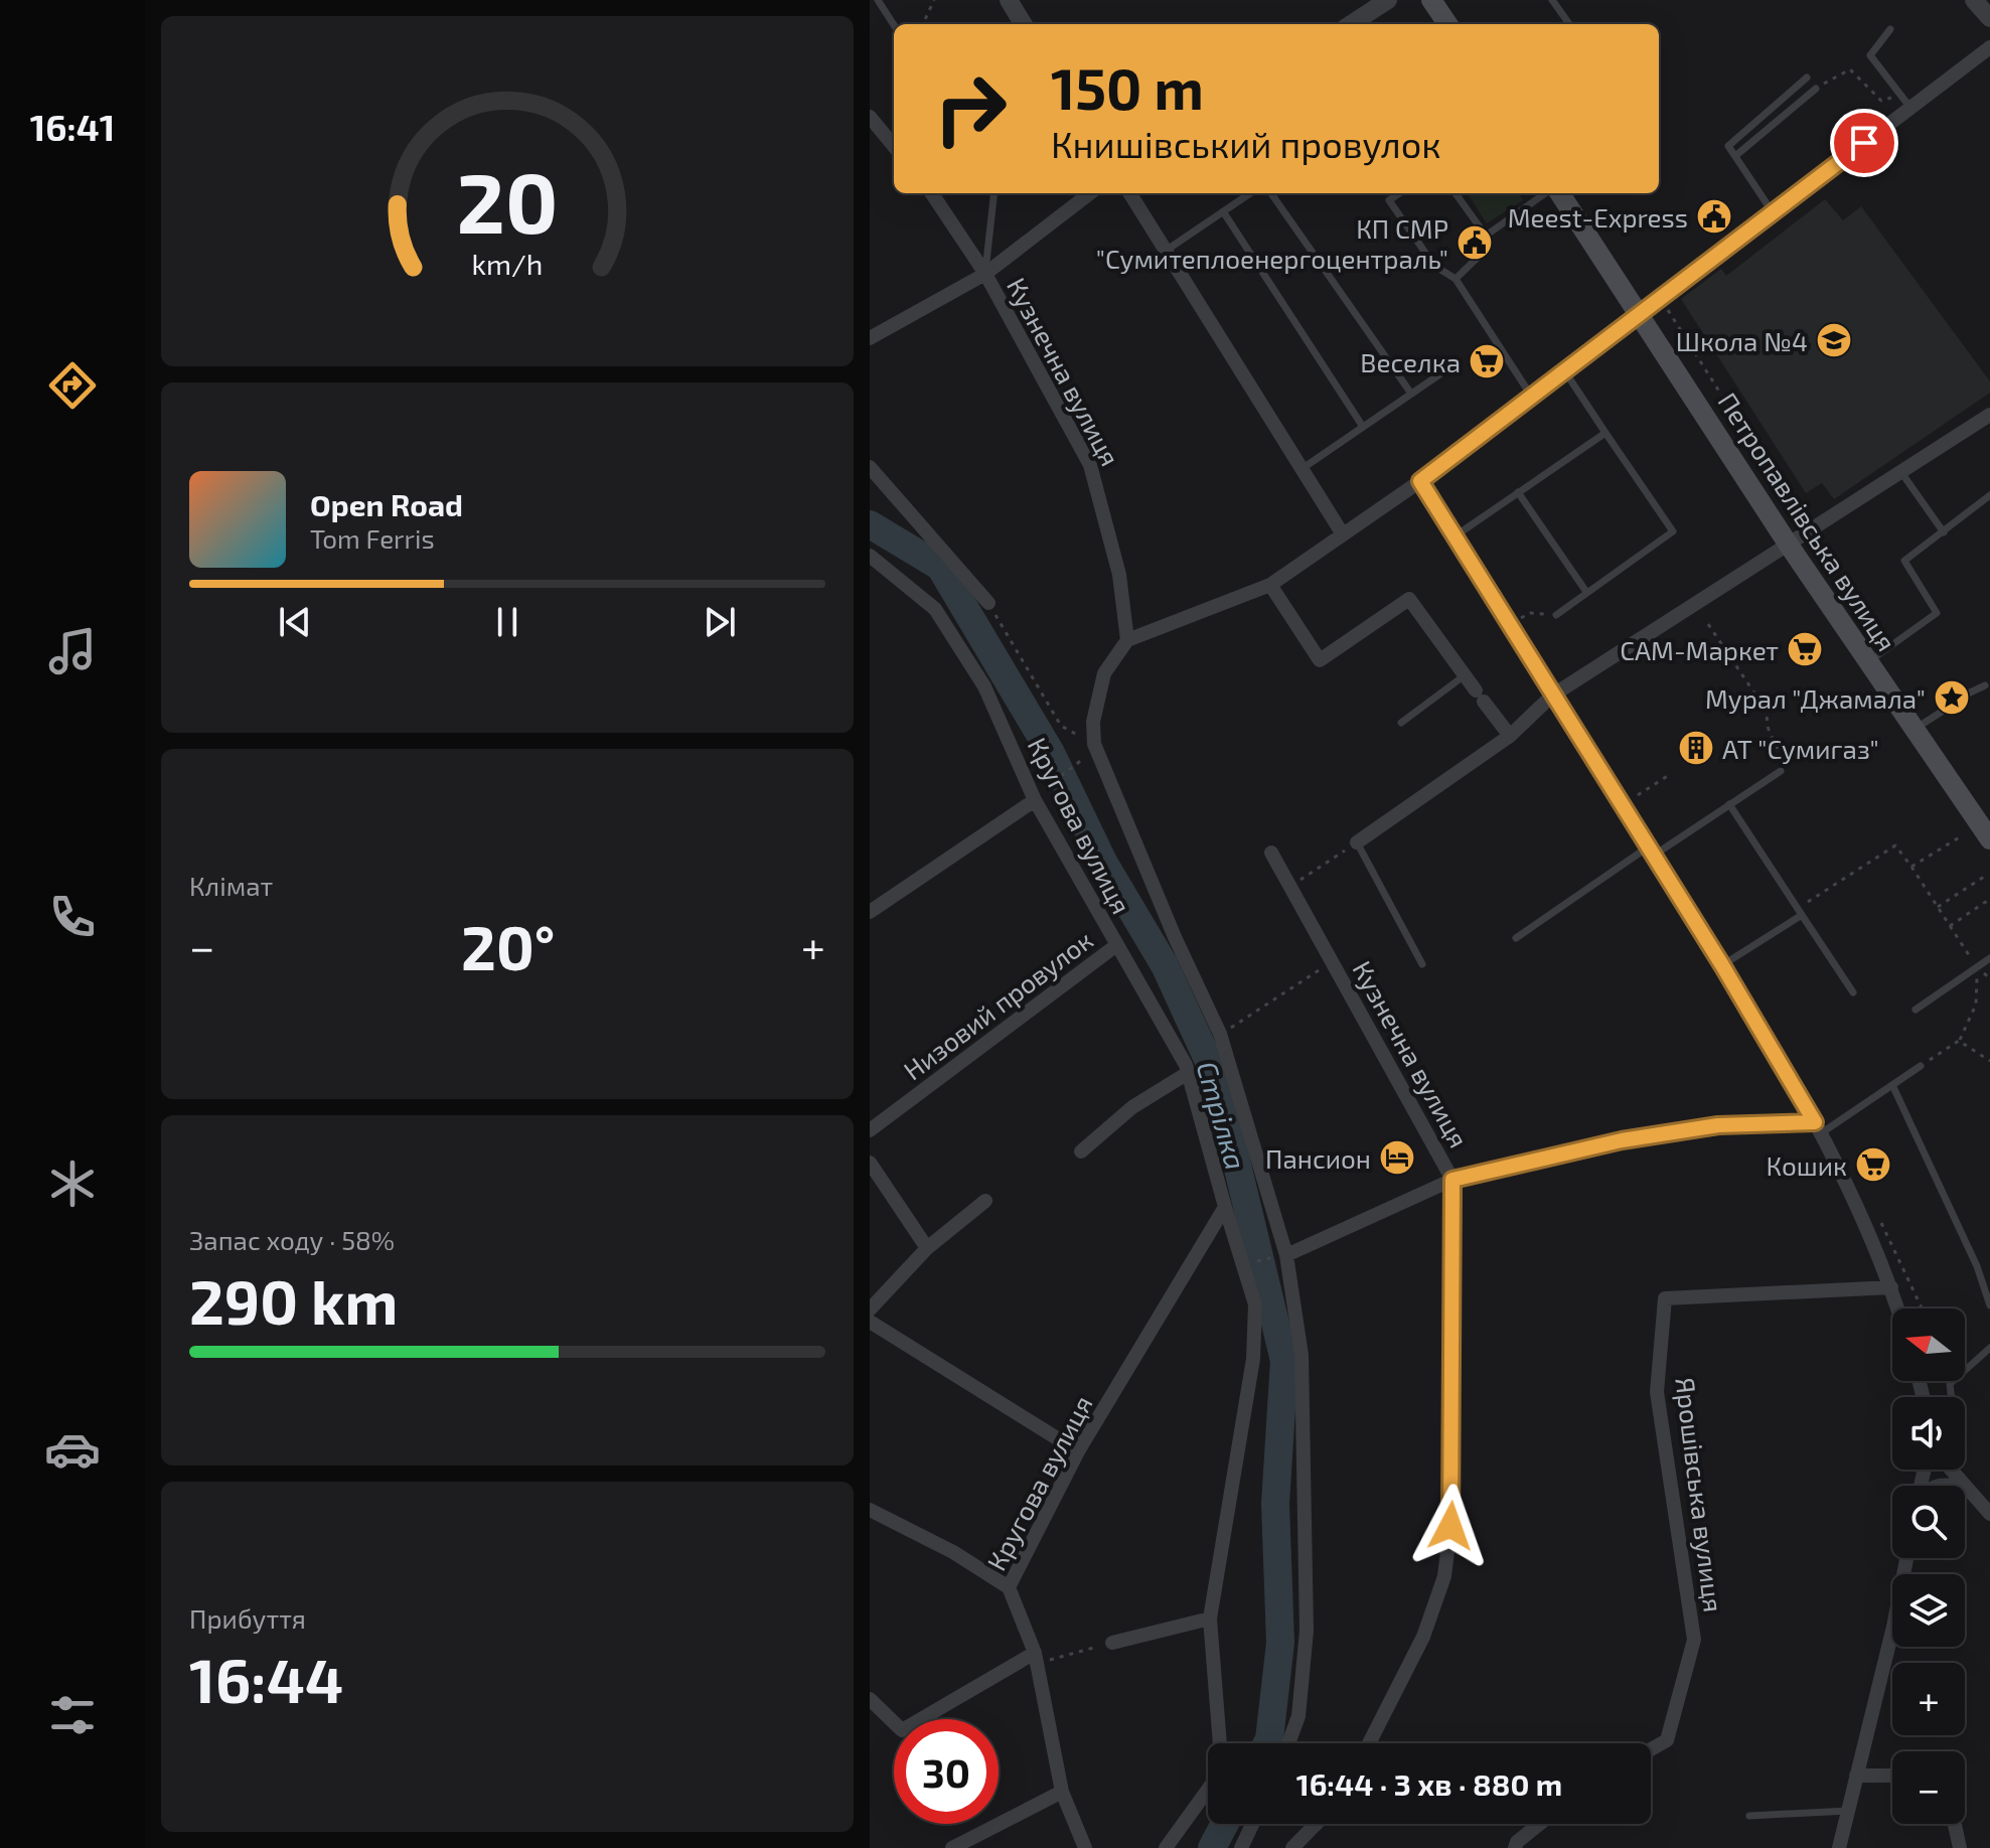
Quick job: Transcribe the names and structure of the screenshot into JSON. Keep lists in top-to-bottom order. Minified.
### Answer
{"streets":{"main road":["Петропавлівська вулиця"],"street":["Кузнечна вулиця","Кругова вулиця","Низовий провулок","Ярошівська вулиця"]},"crossings":[["Кругова вулиця","Низовий провулок"]],"water":["Стрілка"],"places":{"public building":["Meest-Express","КП СМР \"Сумитеплоенергоцентраль\""],"school or university":["Школа №4"],"supermarket":["Веселка","САМ-Маркет","Кошик"],"place":["Мурал \"Джамала\""],"building":["АТ \"Сумигаз\""],"hotel":["Пансион"]},"north":"left","page":{"tabs":"16:41","turn":["150 m","Книшівський провулок"],"song":["Open Road","Tom Ferris"],"tile":["Клімат",["Запас ходу · 58%","290 km"],["Прибуття","16:44"]],"heat":["−","20°","+"],"map_buttons":["+","−"],"limit":"30","trip":"16:44 · 3 хв · 880 m","gauge":["20","km/h"]}}
